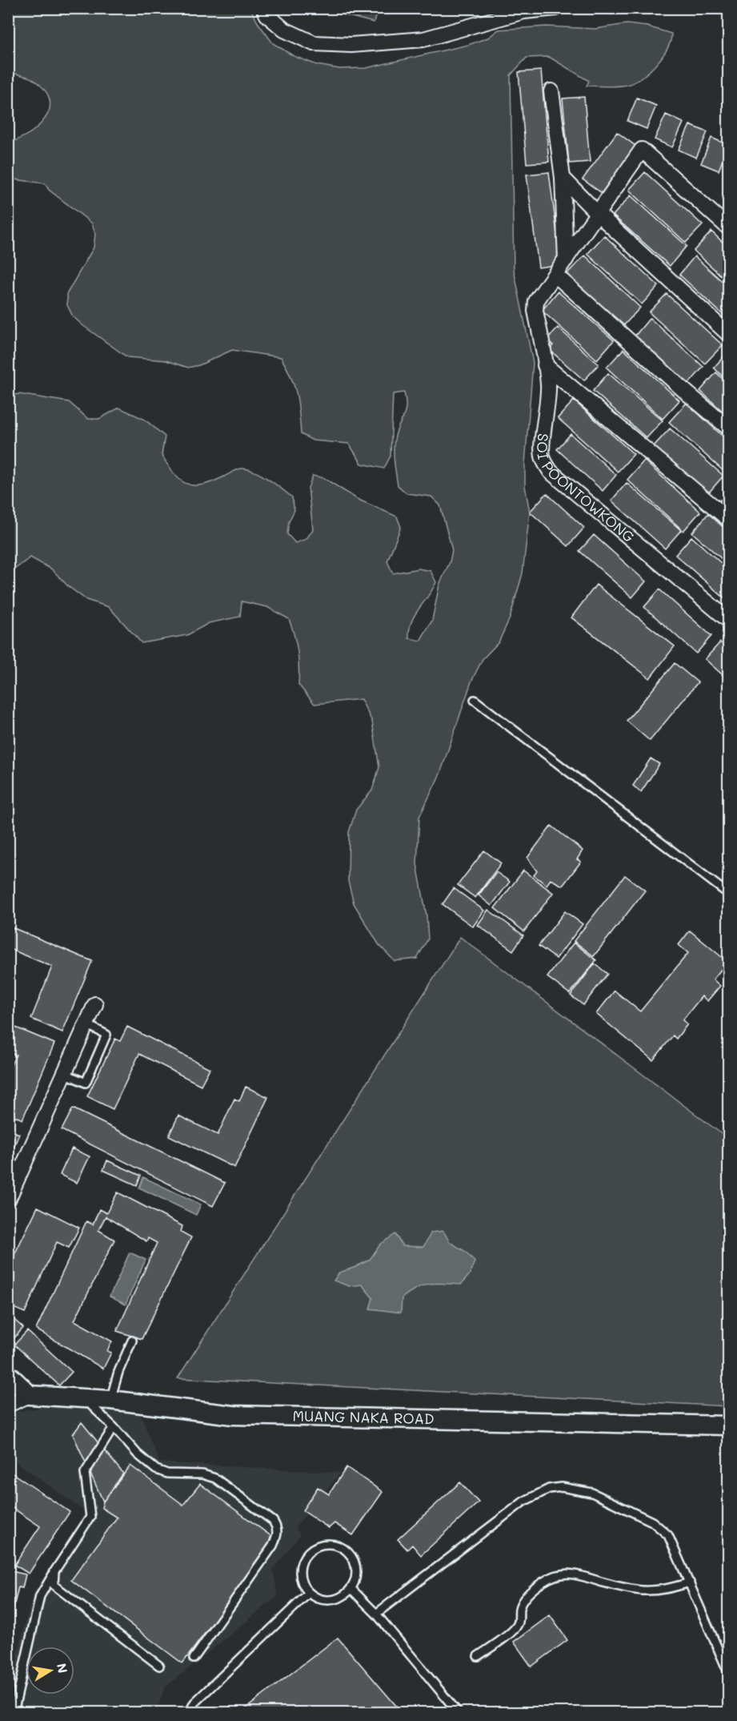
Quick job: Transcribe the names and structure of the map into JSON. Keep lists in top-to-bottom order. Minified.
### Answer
{"streets":{"street":["SOI POONTOWKONG","MUANG NAKA ROAD"]},"north":"right"}
